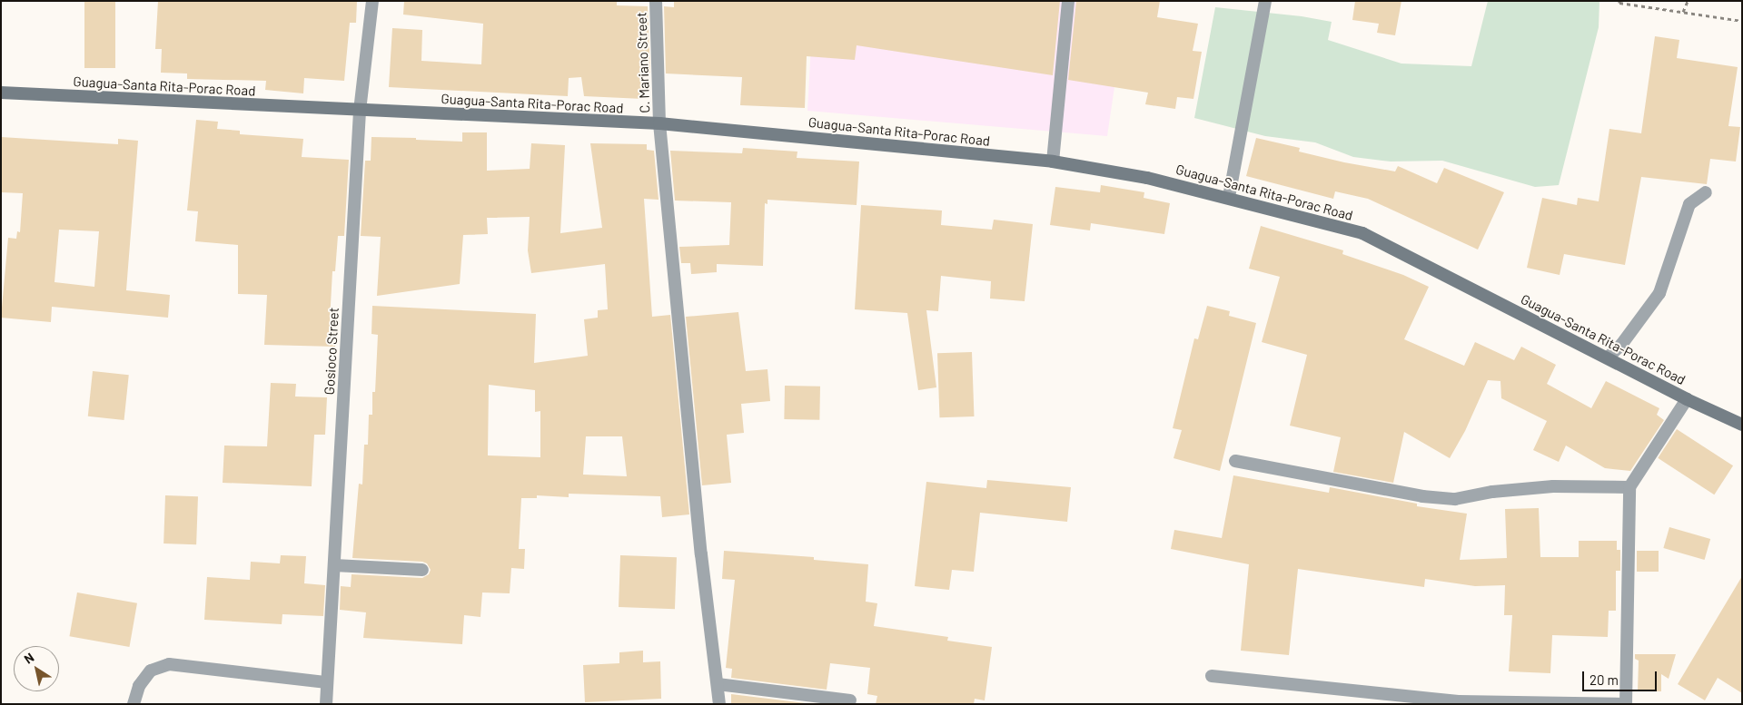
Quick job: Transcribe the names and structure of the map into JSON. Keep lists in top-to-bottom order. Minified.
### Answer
{"streets":{"main road":["Guagua-Santa Rita-Porac Road"],"street":["C. Mariano Street","Gosioco Street"]},"crossings":[["C. Mariano Street","Guagua-Santa Rita-Porac Road"],["Guagua-Santa Rita-Porac Road","Gosioco Street"]],"scale_bar":"20 m","north":"top left"}
